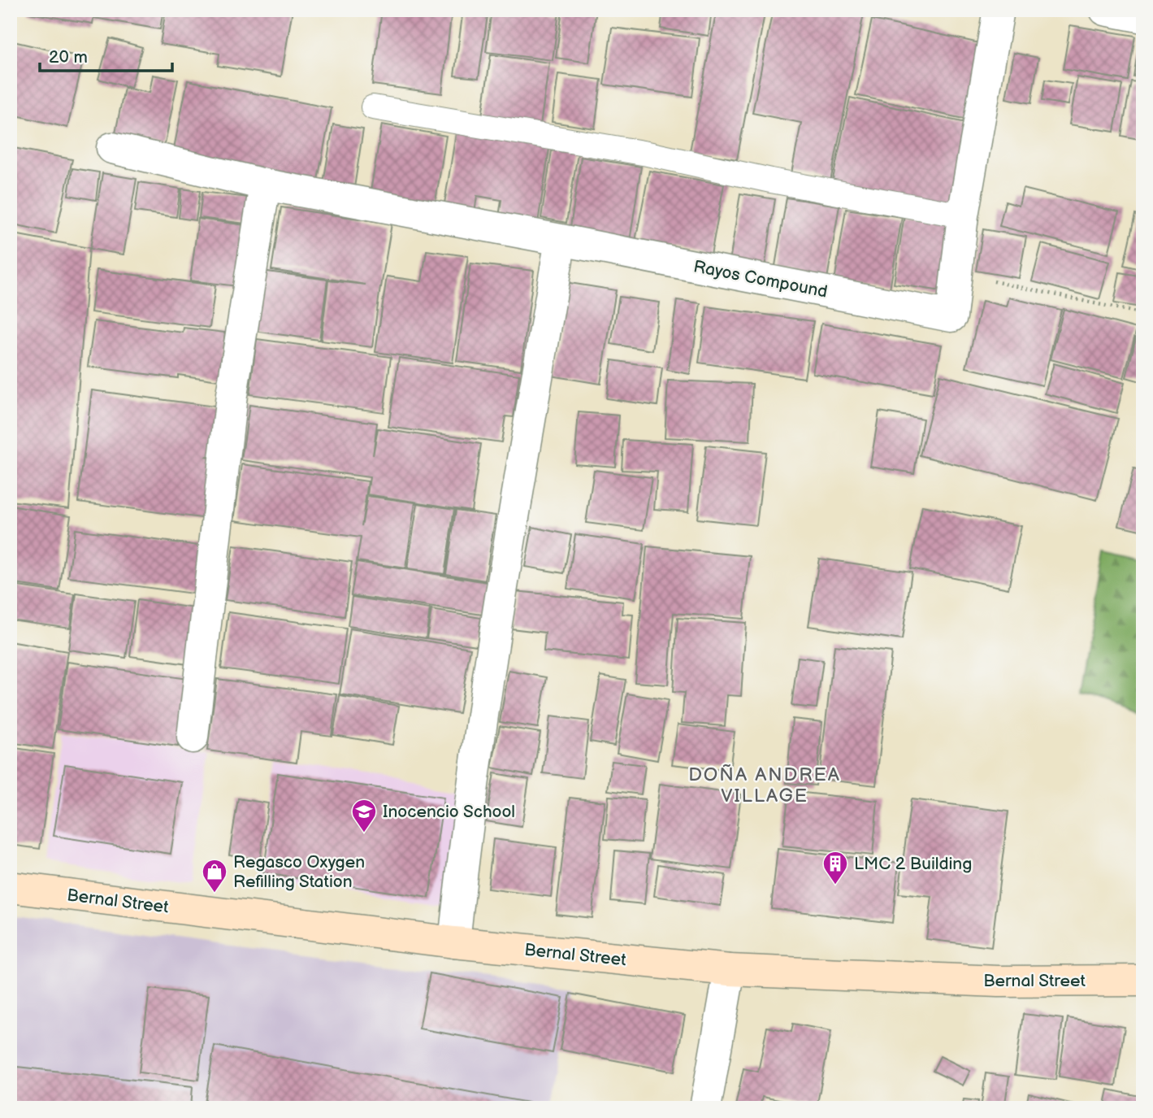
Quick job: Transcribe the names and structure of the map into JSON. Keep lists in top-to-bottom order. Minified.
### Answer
{"streets":{"street":["Rayos Compound","Bernal Street"]},"districts":["DOÑA ANDREA VILLAGE"],"places":{"school or university":["Inocencio School"],"building":["LMC 2 Building"],"shop":["Regasco Oxygen Refilling Station"]},"scale_bar":"20 m"}
